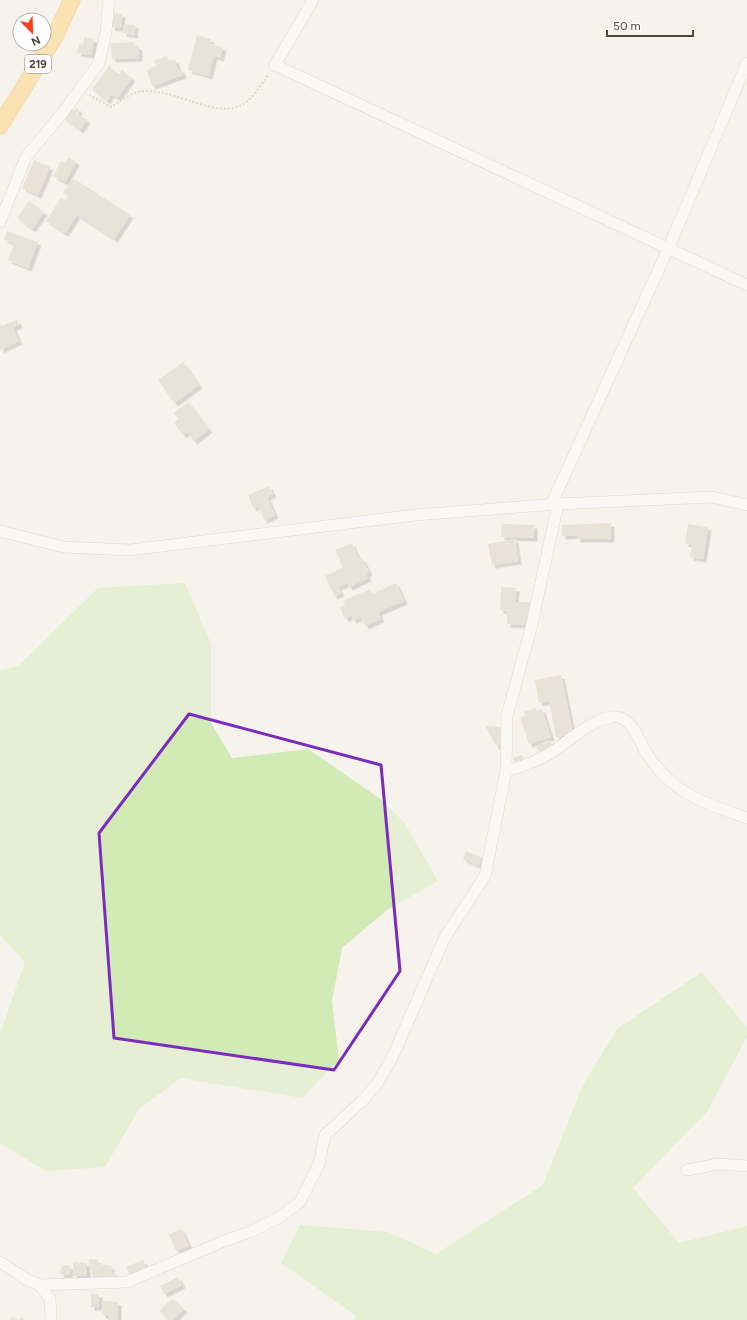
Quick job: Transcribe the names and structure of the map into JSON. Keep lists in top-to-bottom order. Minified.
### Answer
{"streets":{"highway":["219"]},"scale_bar":"50 m","north":"bottom right"}
